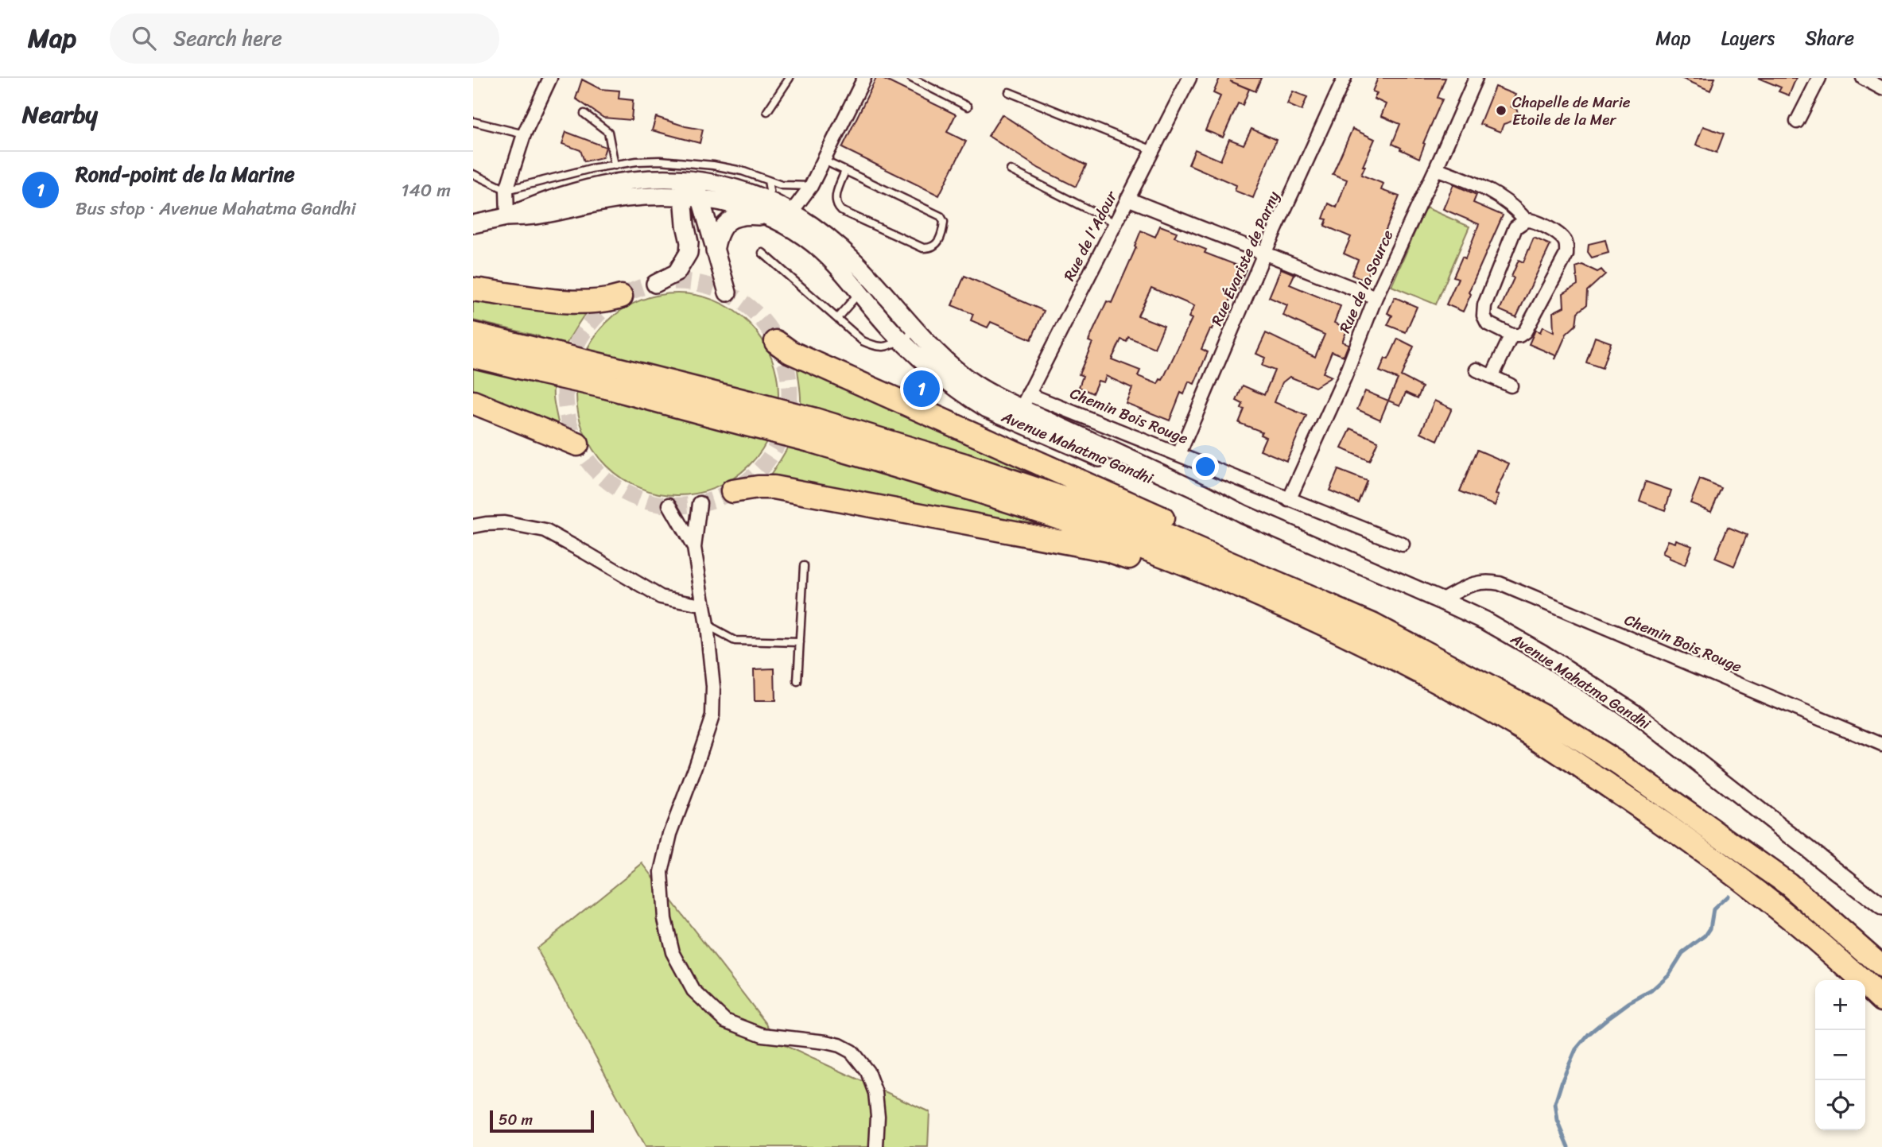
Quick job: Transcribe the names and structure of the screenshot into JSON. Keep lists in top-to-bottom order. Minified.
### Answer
{"streets":{"main road":["Avenue Mahatma Gandhi"],"street":["Rue de l'Adour","Rue Évariste de Parny","Rue de la Source","Chemin Bois Rouge"]},"crossings":[["Rue de l'Adour","Chemin Bois Rouge"],["Rue de l'Adour","Avenue Mahatma Gandhi"],["Rue Évariste de Parny","Chemin Bois Rouge"],["Rue de la Source","Chemin Bois Rouge"],["Chemin Bois Rouge","Avenue Mahatma Gandhi"]],"places":["Chapelle de Marie Etoile de la Mer"],"scale_bar":"50 m","page":{"header":"Map","search":"Search here","nav":["Map","Layers","Share"],"heading":"Nearby","list":[{"mark":"1","name":"Rond-point de la Marine","note":"Bus stop · Avenue Mahatma Gandhi","value":"140 m"}],"pins":"1","map_buttons":["+","−"],"scale":"50 m"}}
